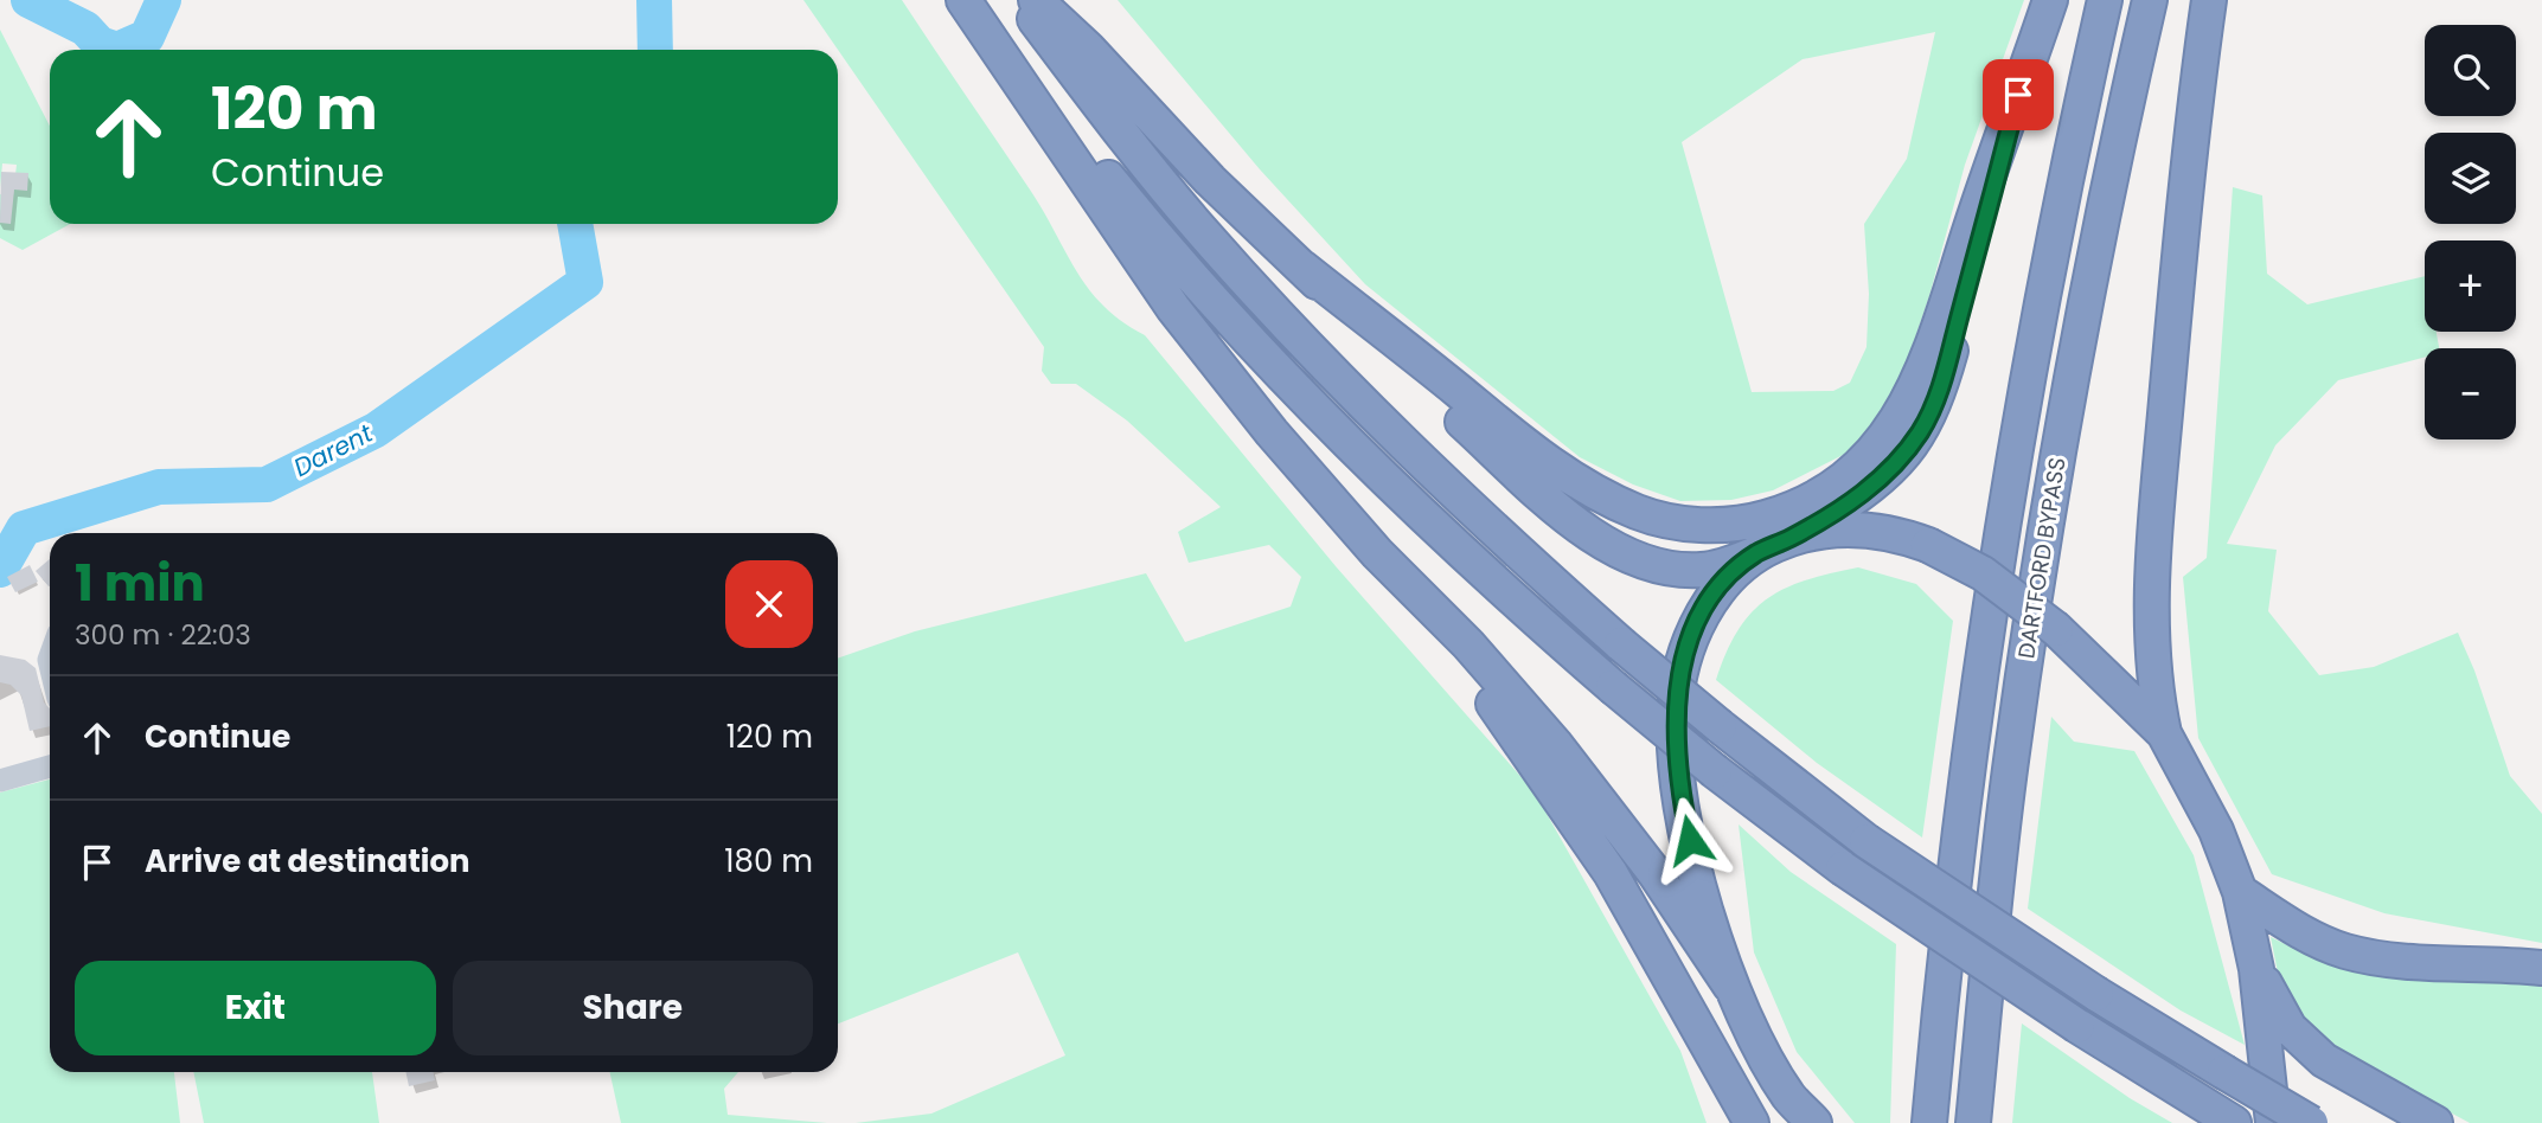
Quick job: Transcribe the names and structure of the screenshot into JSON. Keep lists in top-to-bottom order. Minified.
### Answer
{"streets":{"highway":["DARTFORD BYPASS"]},"water":["Darent"],"page":{"map_buttons":["+","−"],"turn":["120 m","Continue"],"heading":["1 min","300 m · 22:03"],"list":[{"name":"Continue","value":"120 m"},{"name":"Arrive at destination","value":"180 m"}],"buttons":["Exit","Share"]}}
